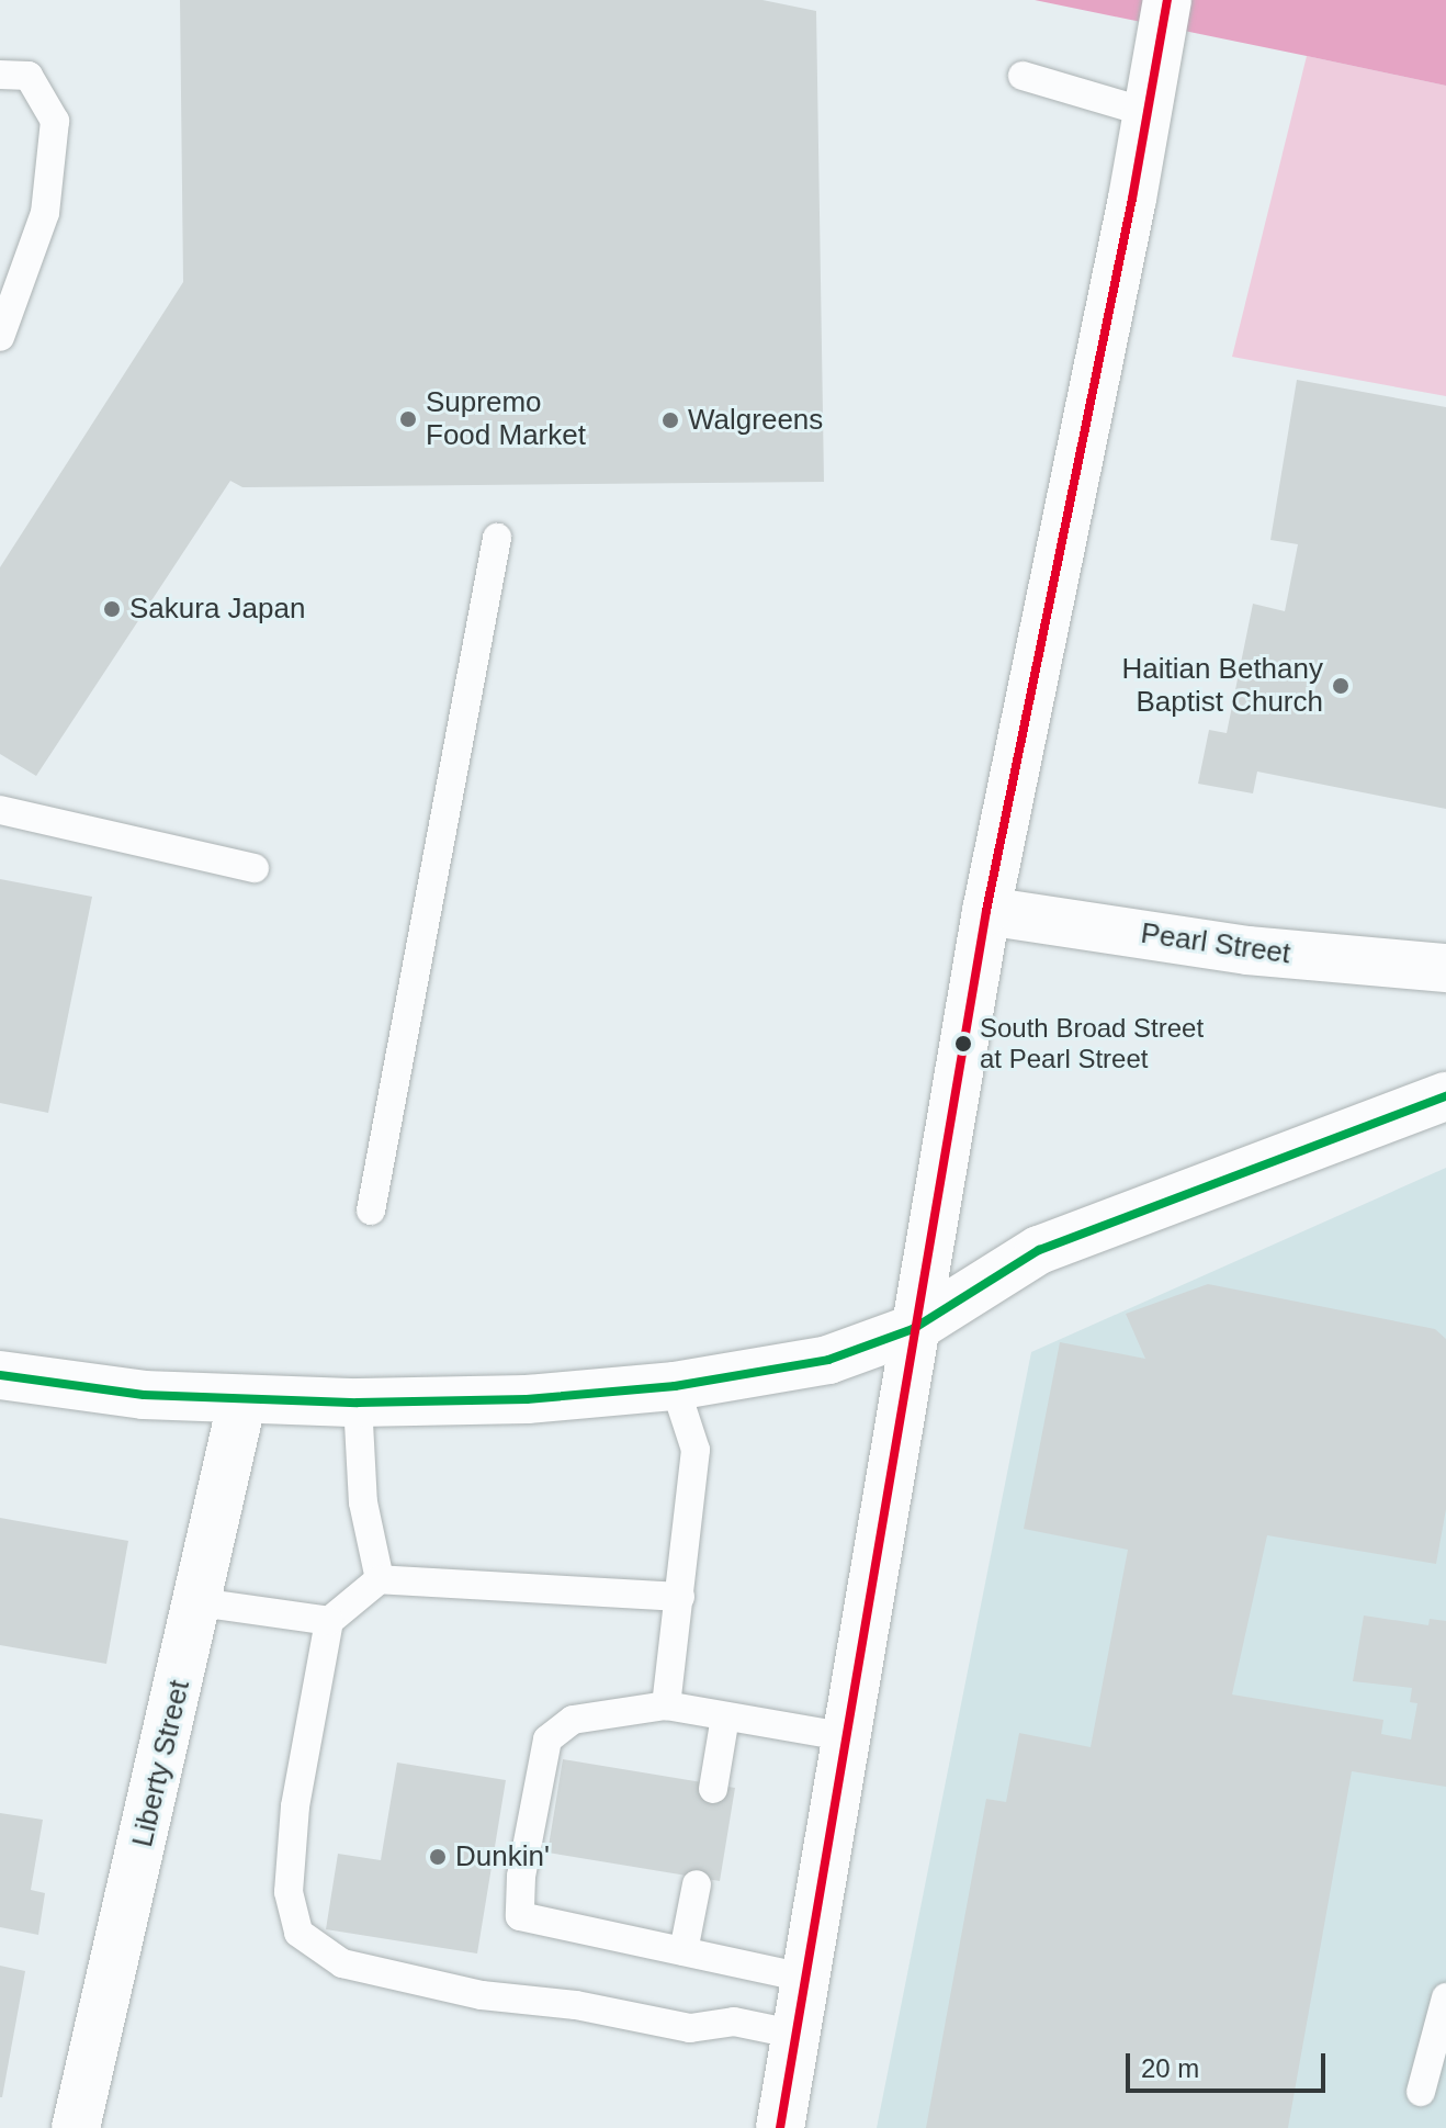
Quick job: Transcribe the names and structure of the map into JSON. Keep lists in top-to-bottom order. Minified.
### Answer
{"streets":{"street":["Pearl Street","Liberty Street"]},"places":["Supremo Food Market","Walgreens","Sakura Japan","Haitian Bethany Baptist Church","South Broad Street at Pearl Street","Dunkin'"],"scale_bar":"20 m"}
